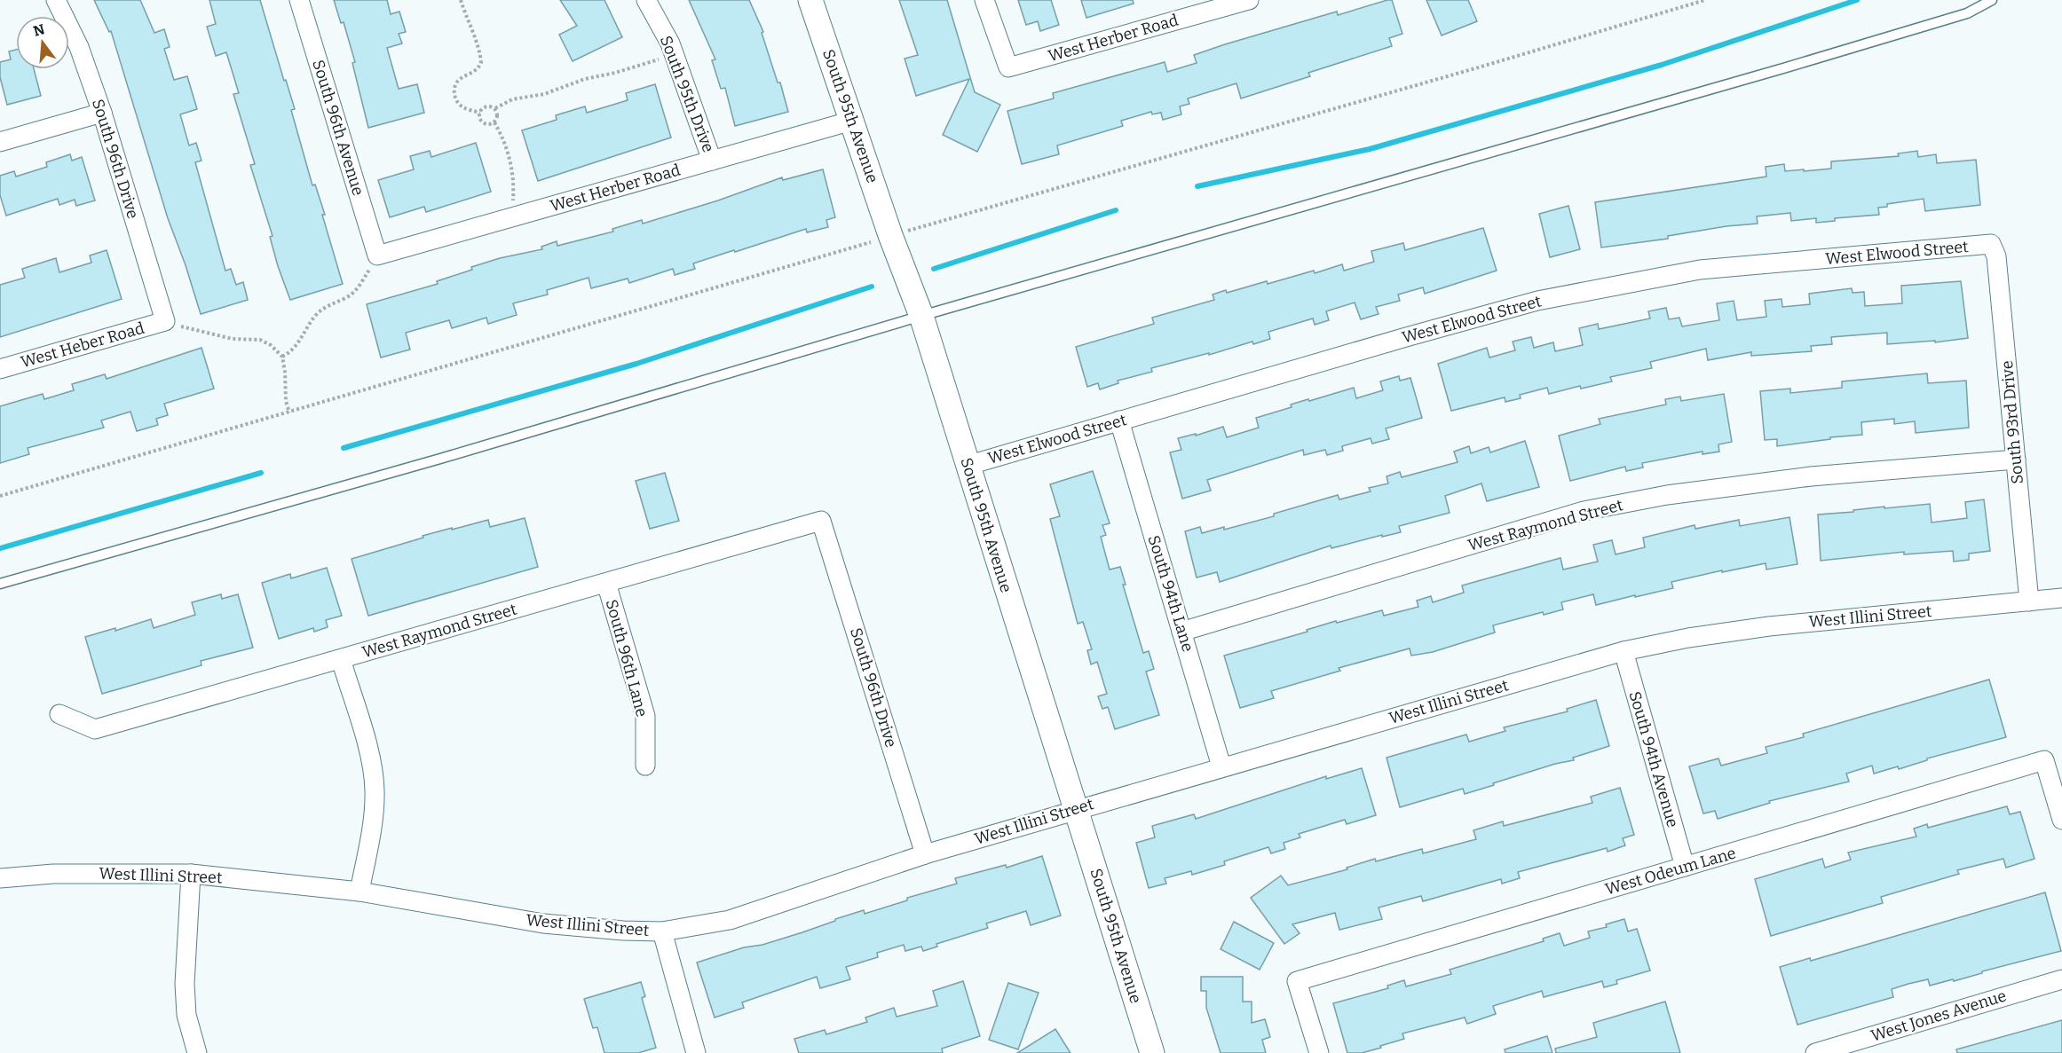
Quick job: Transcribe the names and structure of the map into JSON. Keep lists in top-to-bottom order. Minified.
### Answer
{"streets":{"street":["West Herber Road","South 95th Drive","South 95th Avenue","South 96th Avenue","South 96th Drive","West Elwood Street","West Heber Road","South 93rd Drive","West Raymond Street","South 94th Lane","West Illini Street","South 96th Lane","South 94th Avenue","West Odeum Lane","West Jones Avenue"]},"crossings":[["West Herber Road","South 95th Drive"],["West Herber Road","South 95th Avenue"],["West Herber Road","South 96th Avenue"],["South 95th Avenue","West Elwood Street"],["South 95th Avenue","West Illini Street"],["South 96th Drive","West Heber Road"],["South 96th Drive","West Raymond Street"],["South 96th Drive","West Illini Street"],["West Elwood Street","South 93rd Drive"],["West Elwood Street","South 94th Lane"],["South 93rd Drive","West Raymond Street"],["South 93rd Drive","West Illini Street"],["West Raymond Street","South 94th Lane"],["West Raymond Street","South 96th Lane"],["South 94th Lane","West Illini Street"],["West Illini Street","South 94th Avenue"],["South 94th Avenue","West Odeum Lane"]],"north":"top"}
